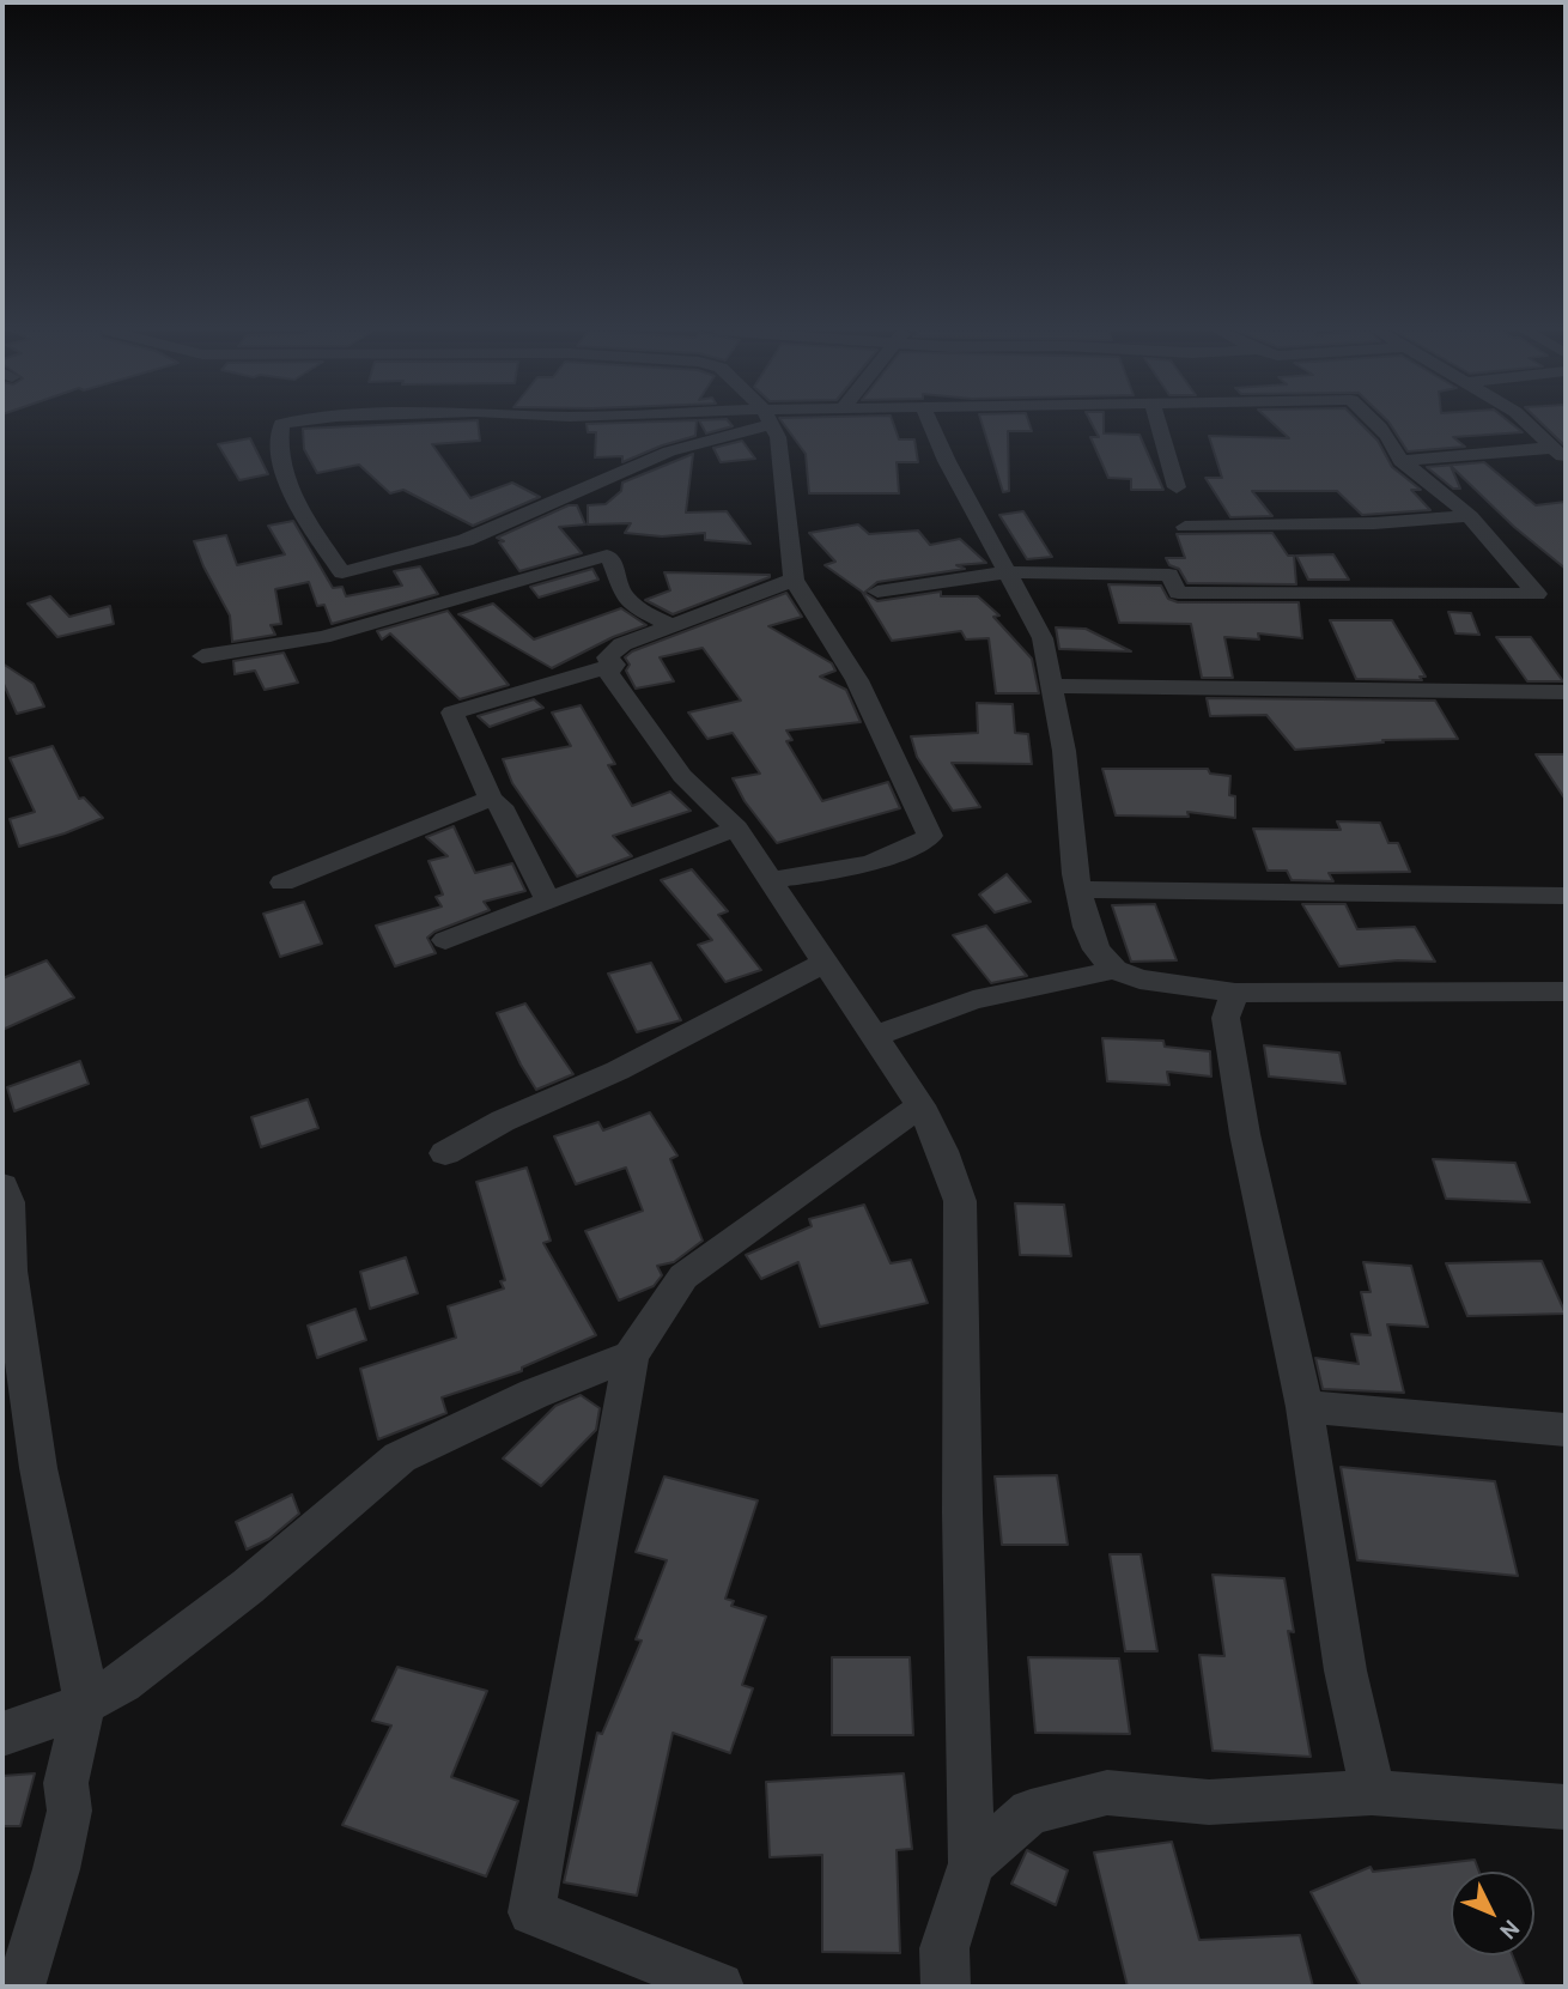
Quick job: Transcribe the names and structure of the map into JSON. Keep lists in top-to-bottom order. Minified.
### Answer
{"north":"bottom right"}
